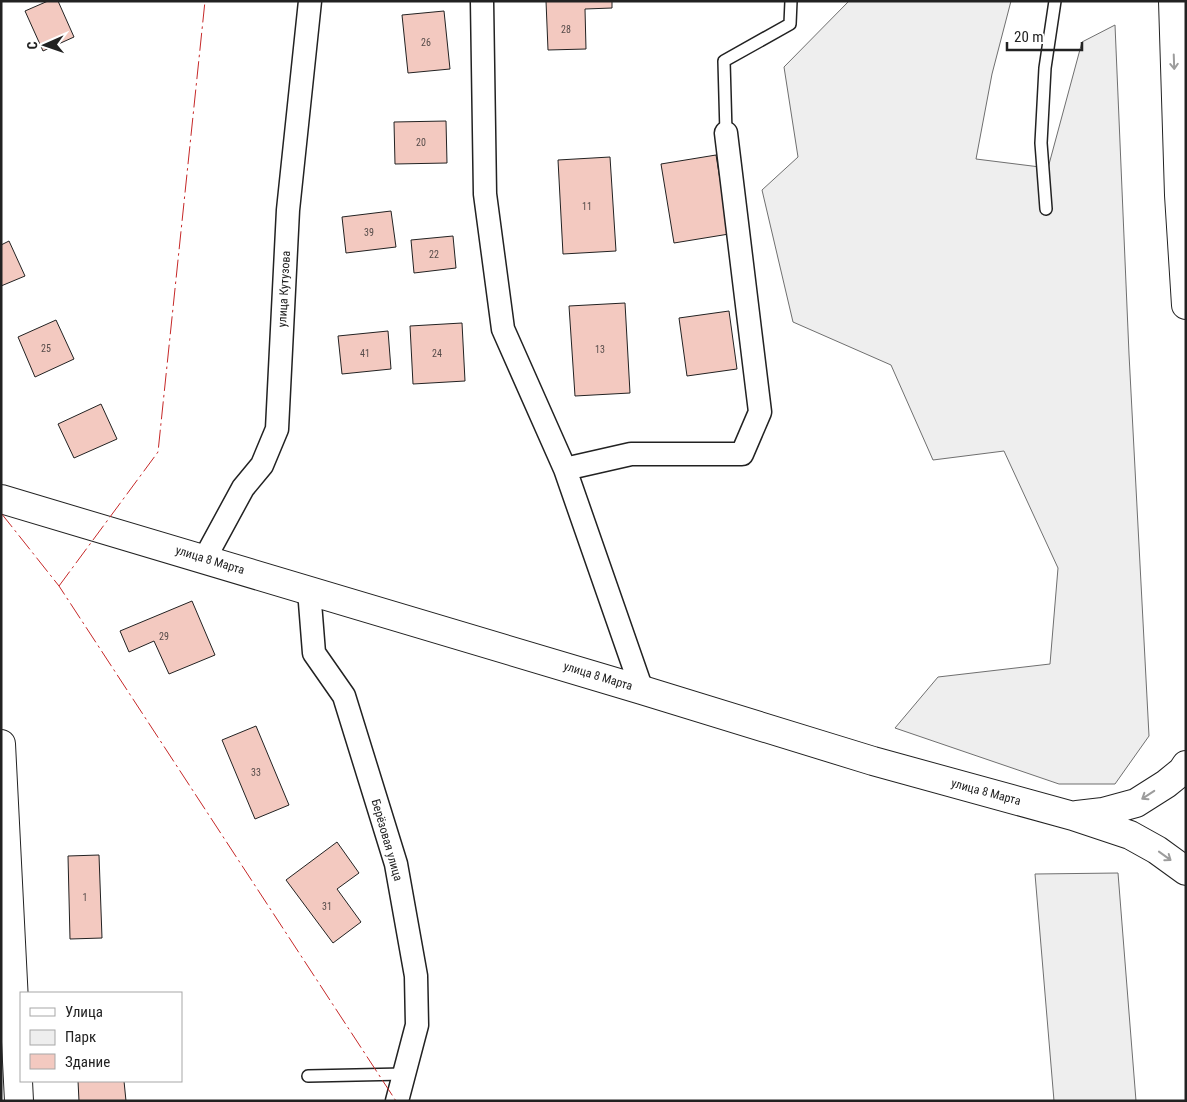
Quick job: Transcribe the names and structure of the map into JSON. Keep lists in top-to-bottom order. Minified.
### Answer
{"streets":{"main road":["улица 8 Марта"],"street":["улица Кутузова","Берёзовая улица"]},"crossings":[["улица Кутузова","улица 8 Марта"],["улица 8 Марта","Берёзовая улица"]],"house_numbers":["28","26","20","11","39","22","25","13","41","24","29","33","1","31"],"legend":["Улица","Парк","Здание"],"scale_bar":"20 m","north":"left"}
